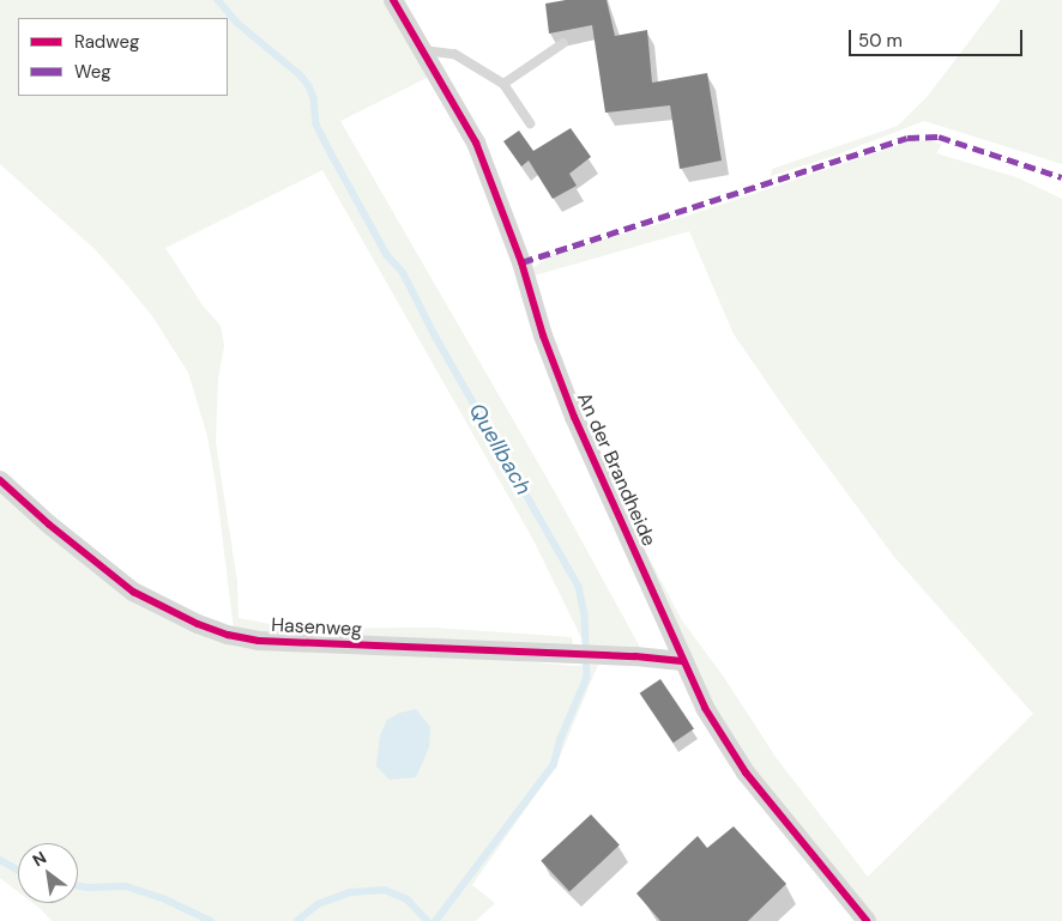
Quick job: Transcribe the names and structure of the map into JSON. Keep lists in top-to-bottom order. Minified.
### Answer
{"streets":{"street":["An der Brandheide","Hasenweg"]},"crossings":[["An der Brandheide","Hasenweg"]],"water":["Quellbach"],"legend":["Radweg","Weg"],"scale_bar":"50 m","north":"top left"}
